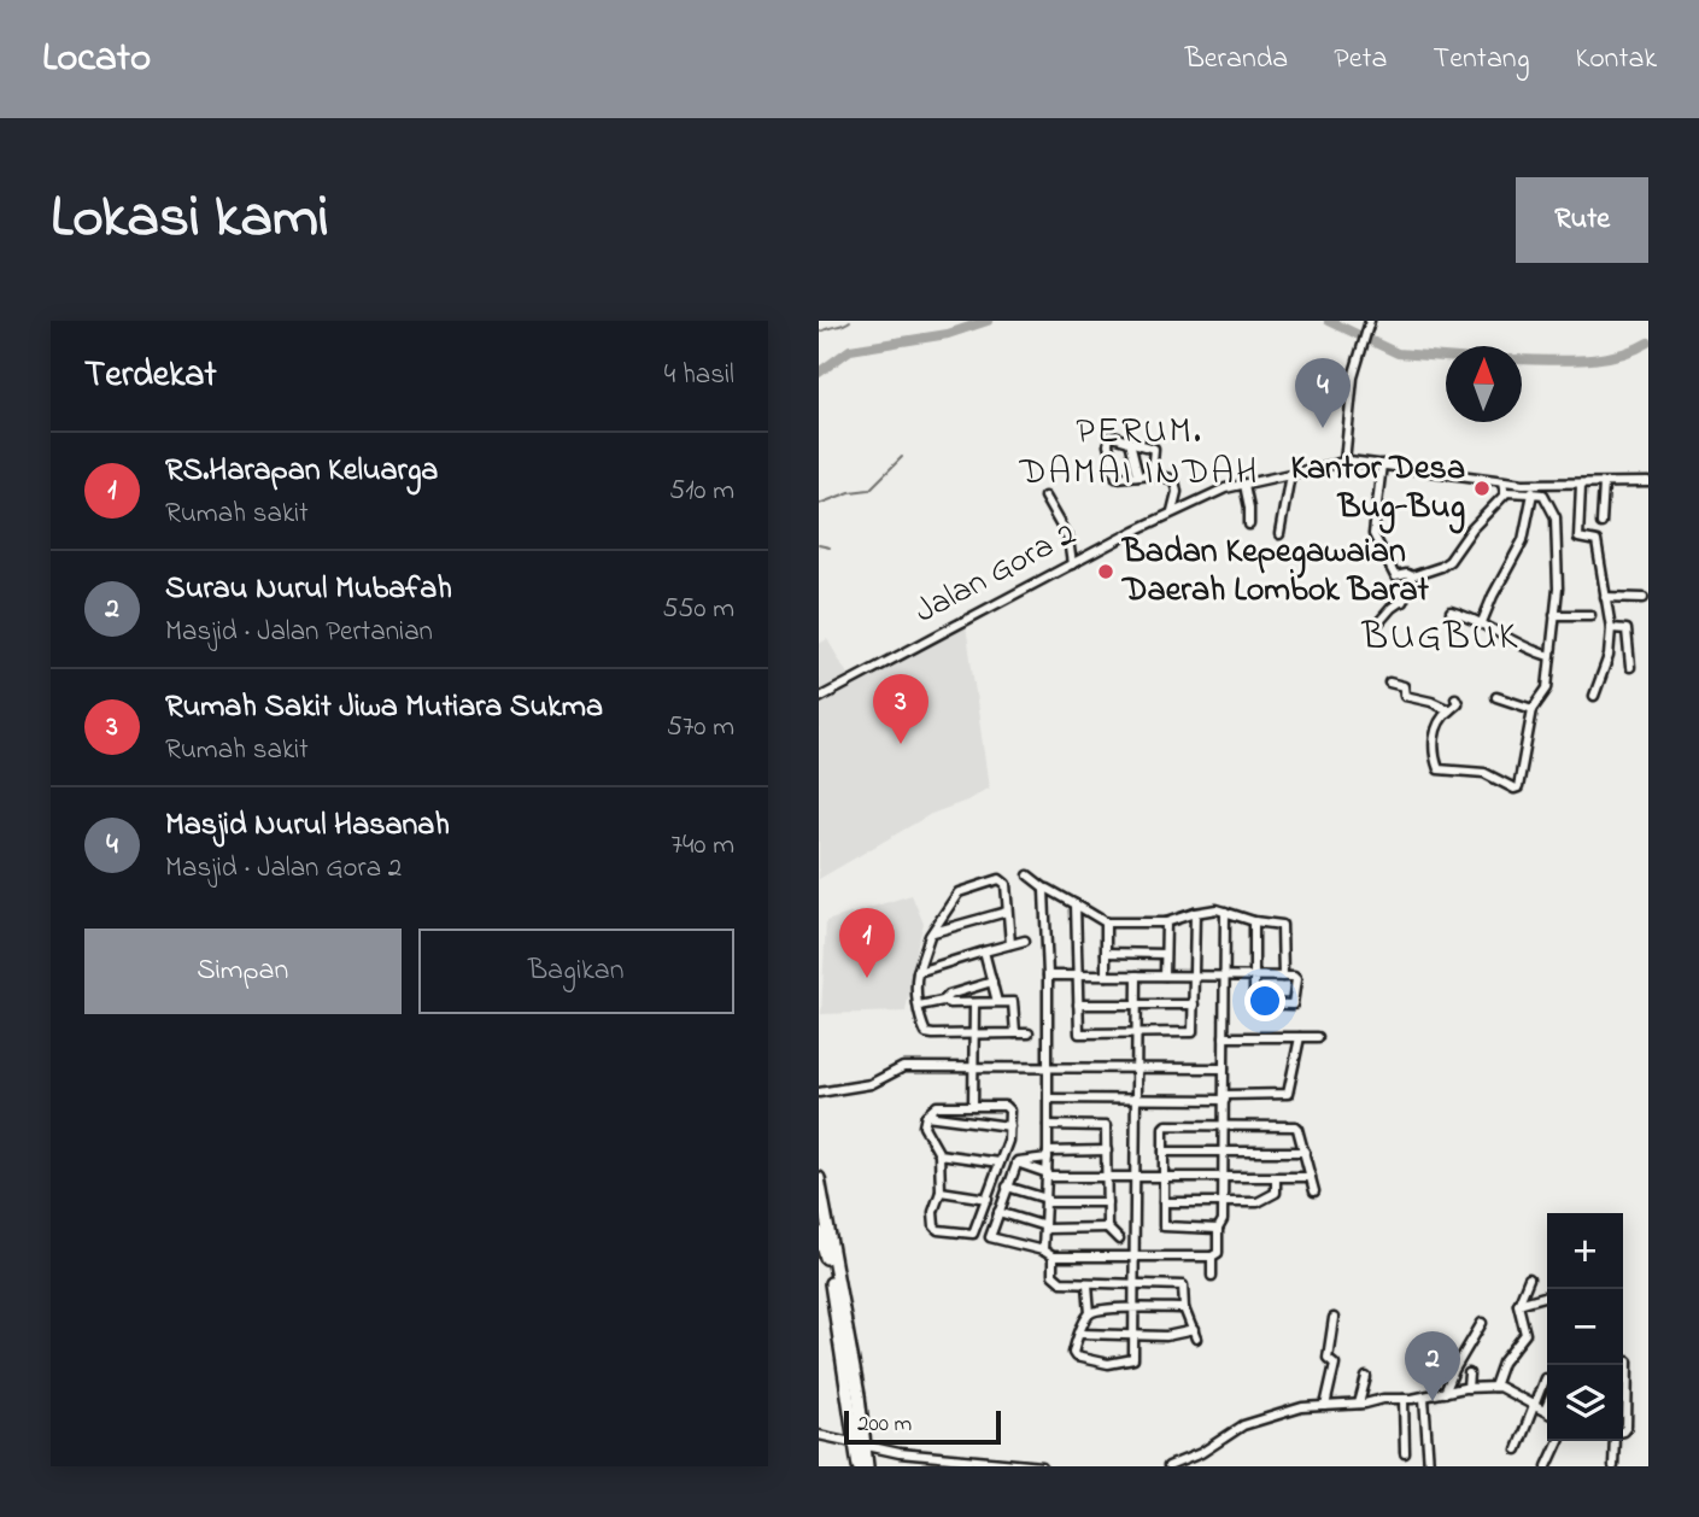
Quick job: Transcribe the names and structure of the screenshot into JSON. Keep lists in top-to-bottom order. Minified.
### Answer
{"streets":{"street":["Jalan Gora 2"]},"districts":["PERUM. DAMAI INDAH","BUGBUK"],"places":["Kantor Desa Bug-Bug","Badan Kepegawaian Daerah Lombok Barat"],"scale_bar":"200 m","north":"top","page":{"header":"Locato","nav":["Beranda","Peta","Tentang","Kontak"],"title":"Lokasi kami","buttons":["Rute",["Simpan","Bagikan"]],"heading":["Terdekat","4 hasil"],"pins":["4","3","1","2"],"list":[{"mark":"1","name":"RS.Harapan Keluarga","note":"Rumah sakit","value":"510 m"},{"mark":"2","name":"Surau Nurul Mubafah","note":"Masjid · Jalan Pertanian","value":"550 m"},{"mark":"3","name":"Rumah Sakit Jiwa Mutiara Sukma","note":"Rumah sakit","value":"570 m"},{"mark":"4","name":"Masjid Nurul Hasanah","note":"Masjid · Jalan Gora 2","value":"740 m"}],"map_buttons":["+","−"],"scale":"200 m"}}
